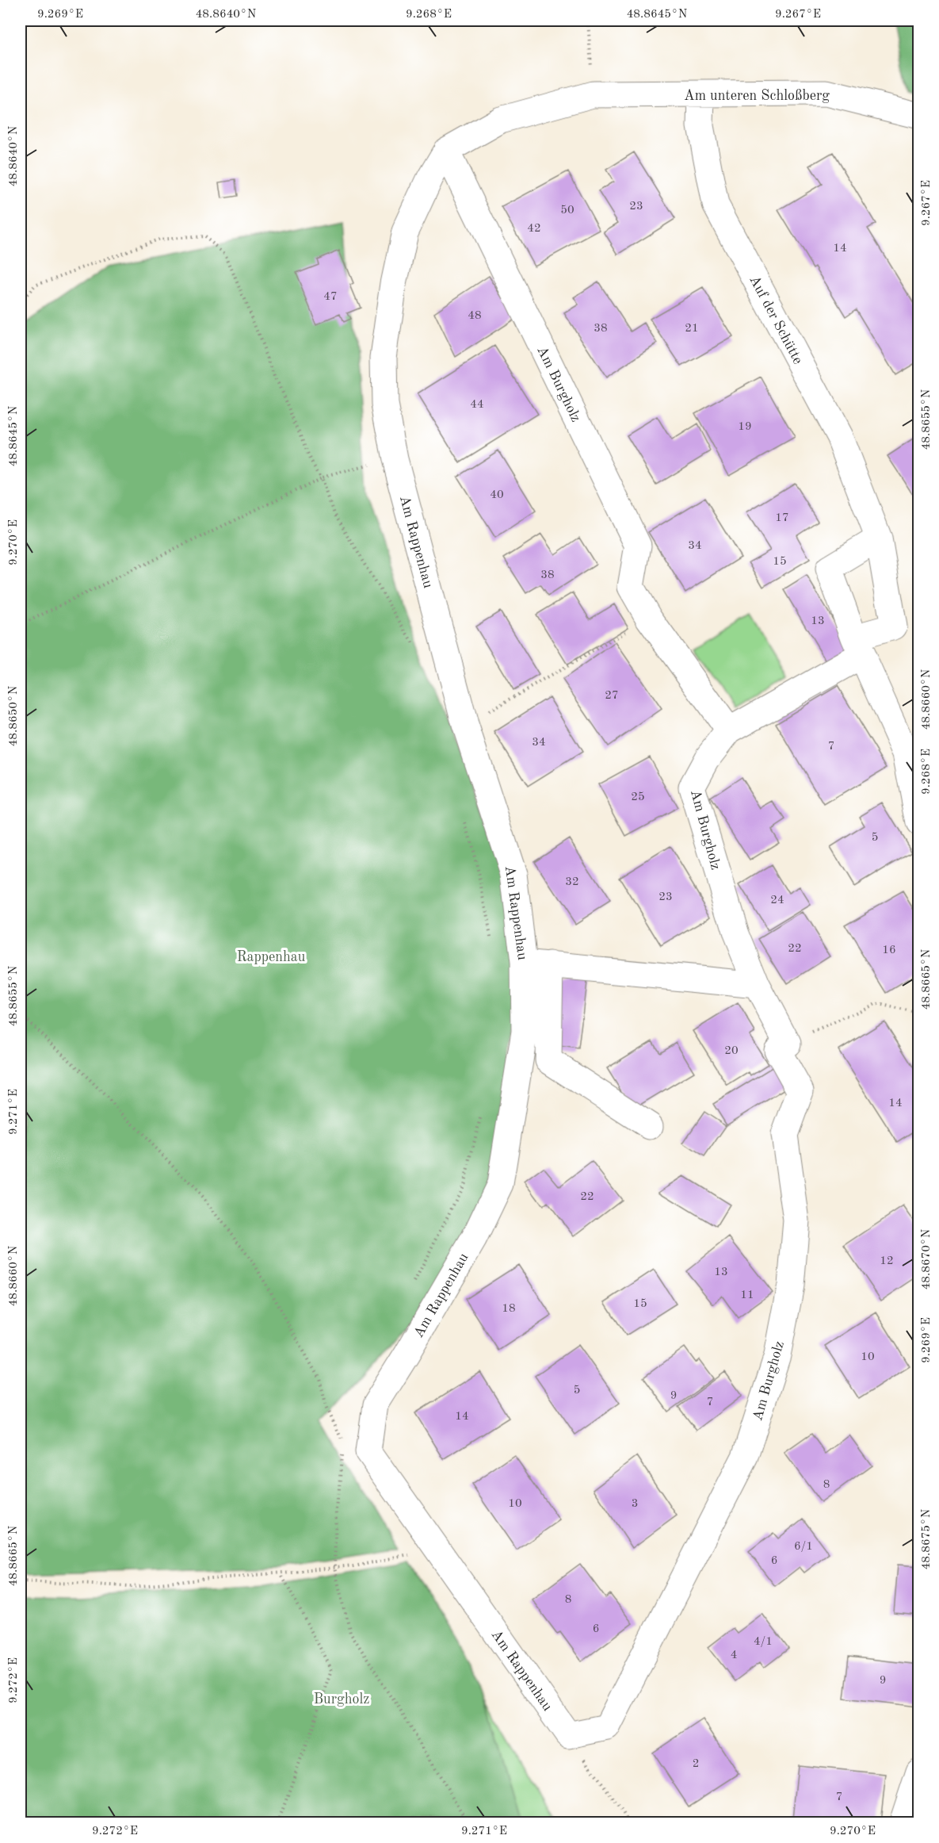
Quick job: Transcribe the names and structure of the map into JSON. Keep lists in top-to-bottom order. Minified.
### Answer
{"streets":{"street":["Am unteren Schloßberg","Auf der Schütte","Am Burgholz","Am Rappenhau"]},"crossings":[["Am unteren Schloßberg","Auf der Schütte"],["Am Burgholz","Am Rappenhau"]],"parks":["Rappenhau","Burgholz"],"house_numbers":["23","50","42","14","47","48","38","21","44","19","40","17","34","15","38","13","27","34","7","25","5","32","23","24","22","16","20","14","22","12","13","11","15","18","10","5","9","7","14","8","10","3","6/1","6","8","6","4/1","4","9","2","7"],"coordinates":["9.269°E","48.8640°N","9.268°E","48.8645°N","9.267°E","48.8655°N","9.270°E","48.8660°N","48.8650°N","48.8665°N","9.271°E","48.8670°N","48.8675°N","9.272°E"]}
